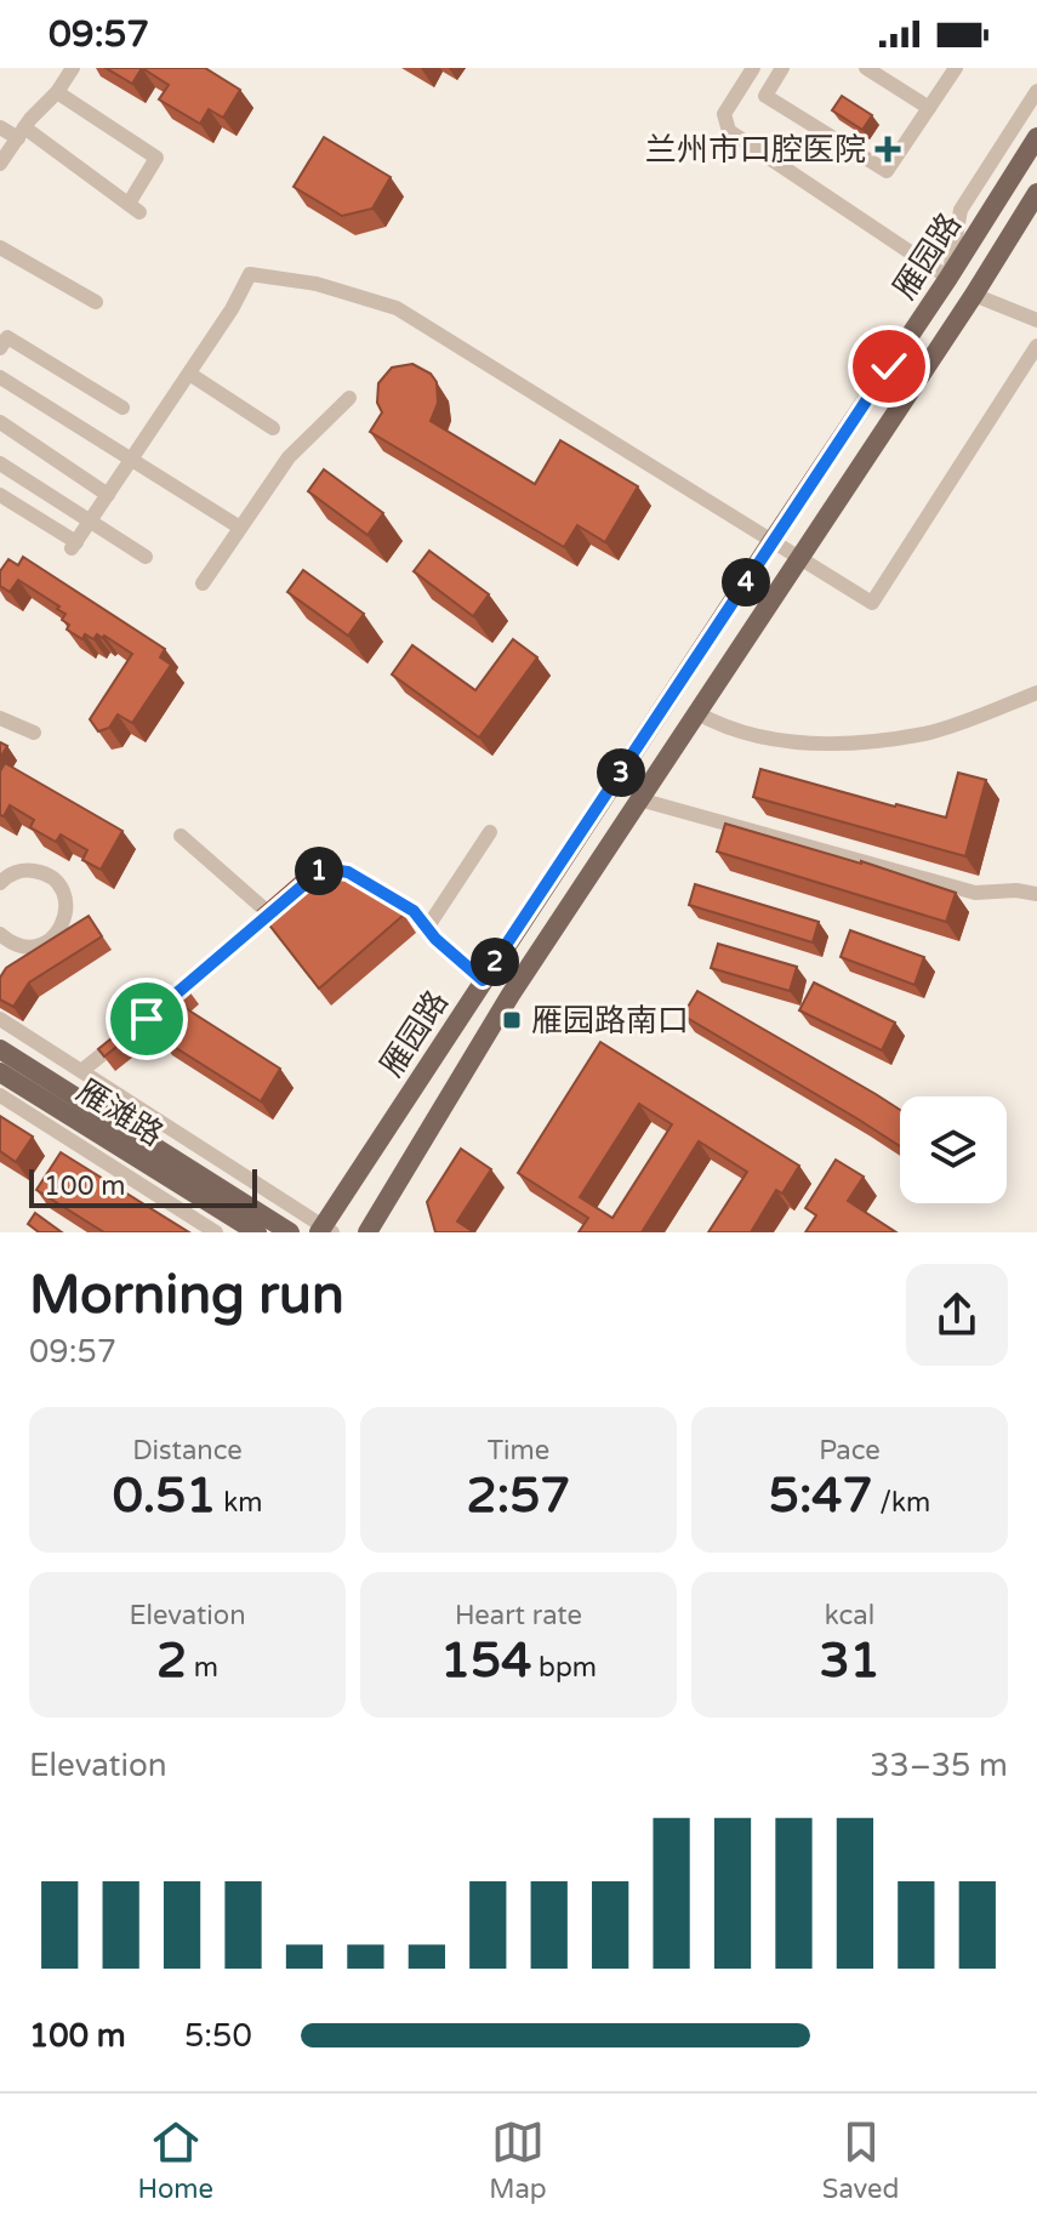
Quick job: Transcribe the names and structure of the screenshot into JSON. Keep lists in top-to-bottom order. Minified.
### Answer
{"streets":{"main road":["雁园路","雁滩路"]},"crossings":[["雁园路","雁滩路"]],"places":{"health":["兰州市口腔医院"],"transit":["雁园路南口"]},"scale_bar":"100 m","page":{"status":"09:57","pins":["4","3","1","2"],"scale":"100 m","heading":["Morning run","09:57"],"stats":[["Distance","0.51 km"],["Time","2:57"],["Pace","5:47 /km"],["Elevation","2 m"],["Heart rate","154 bpm"],["kcal","31"]],"chart":["Elevation","33–35 m"],"list":[{"name":"100 m","note":"5:50"}],"tabs":["Home","Map","Saved"]}}
